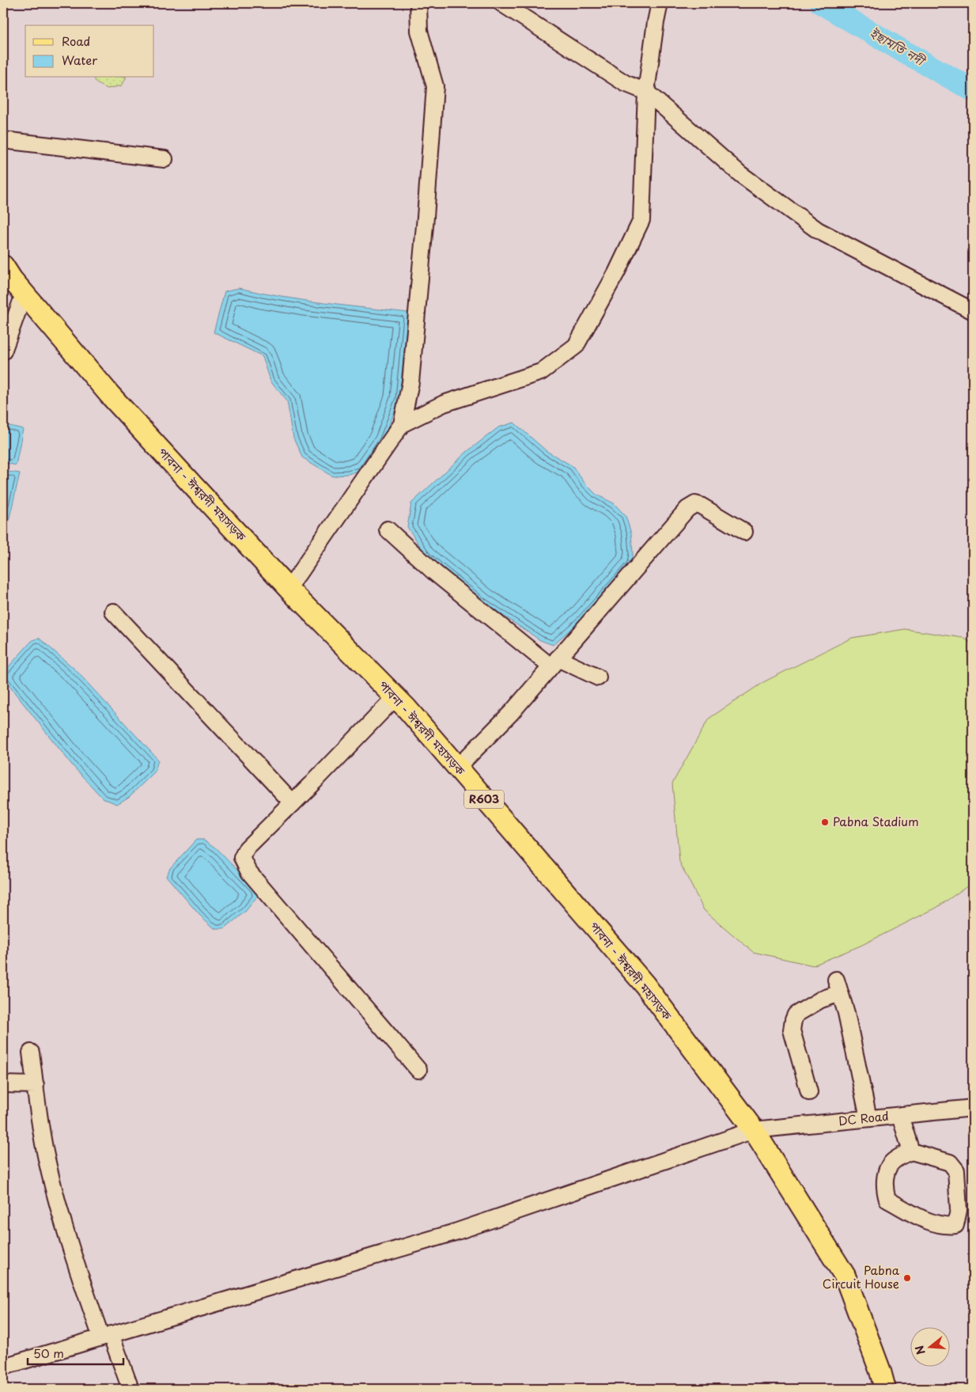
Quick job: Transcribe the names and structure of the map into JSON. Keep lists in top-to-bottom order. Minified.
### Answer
{"streets":{"main road":["পাবনা - ঈশ্বরদী মহাসড়ক","R603"],"street":["DC Road"]},"crossings":[["পাবনা - ঈশ্বরদী মহাসড়ক","DC Road"]],"water":["ইছামতি নদী"],"places":["Pabna Stadium","Pabna Circuit House"],"legend":["Road","Water"],"scale_bar":"50 m","north":"left"}
